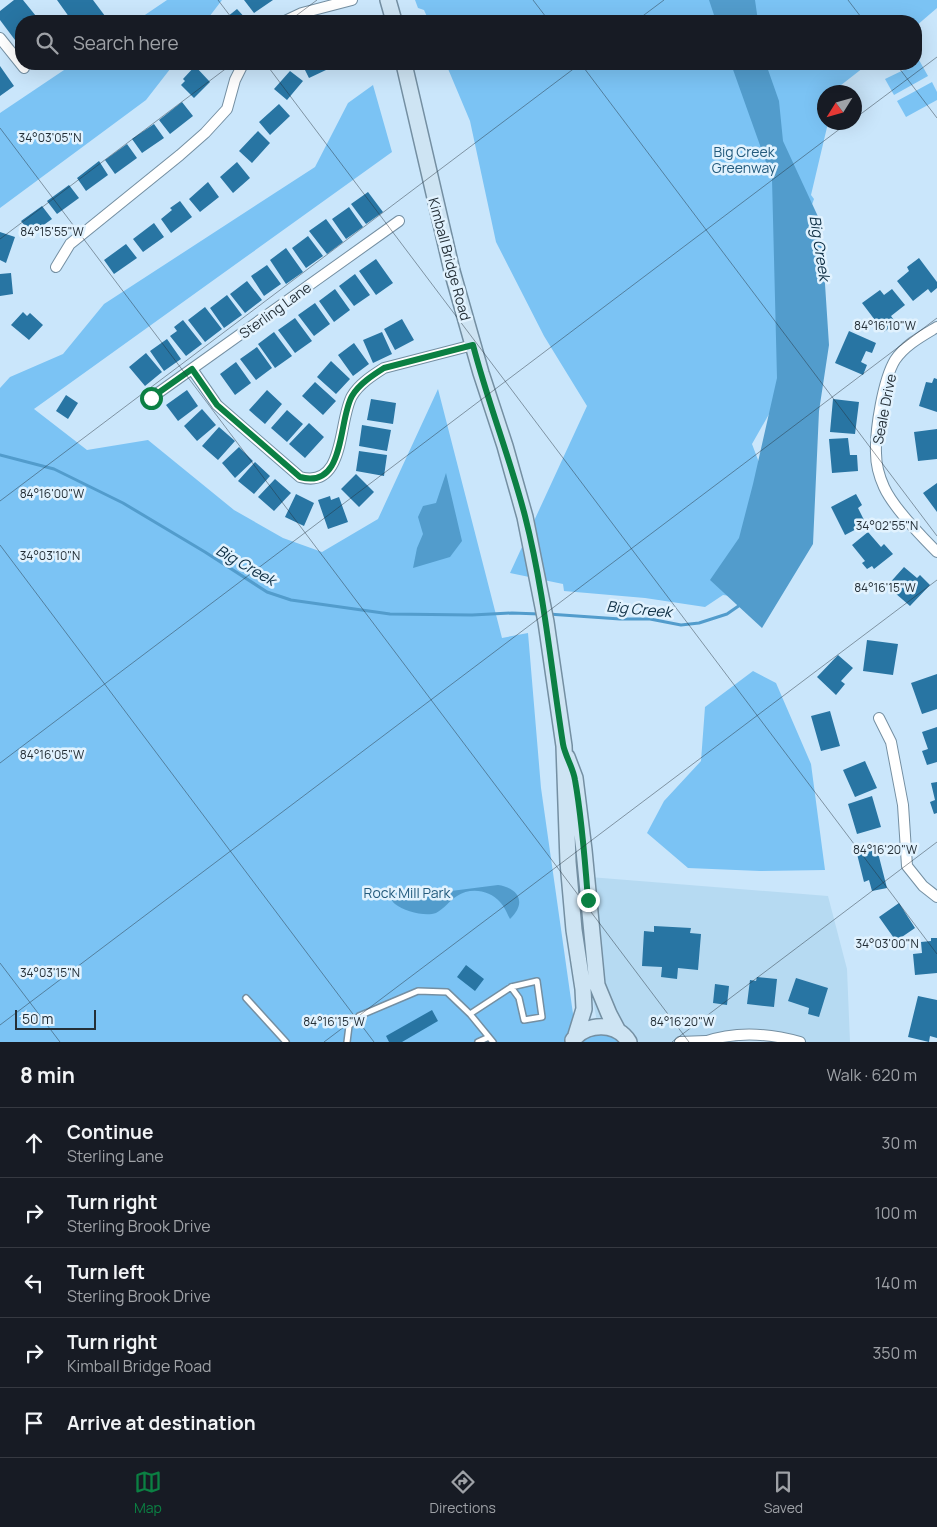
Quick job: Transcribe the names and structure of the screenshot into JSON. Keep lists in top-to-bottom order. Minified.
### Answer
{"streets":{"street":["Kimball Bridge Road","Sterling Lane","Seale Drive"]},"water":["Big Creek"],"parks":["Big Creek Greenway","Rock Mill Park"],"scale_bar":"50 m","north":"bottom left","page":{"search":"Search here","scale":"50 m","heading":["8 min","Walk · 620 m"],"list":[["Continue","Sterling Lane","30 m"],["Turn right","Sterling Brook Drive","100 m"],["Turn left","Sterling Brook Drive","140 m"],["Turn right","Kimball Bridge Road","350 m"],"Arrive at destination"],"nav":["Map","Directions","Saved"]},"coordinates":["34°03'05\"N","84°15'55\"W","84°16'10\"W","84°16'00\"W","34°02'55\"N","34°03'10\"N","84°16'15\"W","84°16'05\"W","84°16'20\"W","34°03'00\"N","34°03'15\"N"]}
